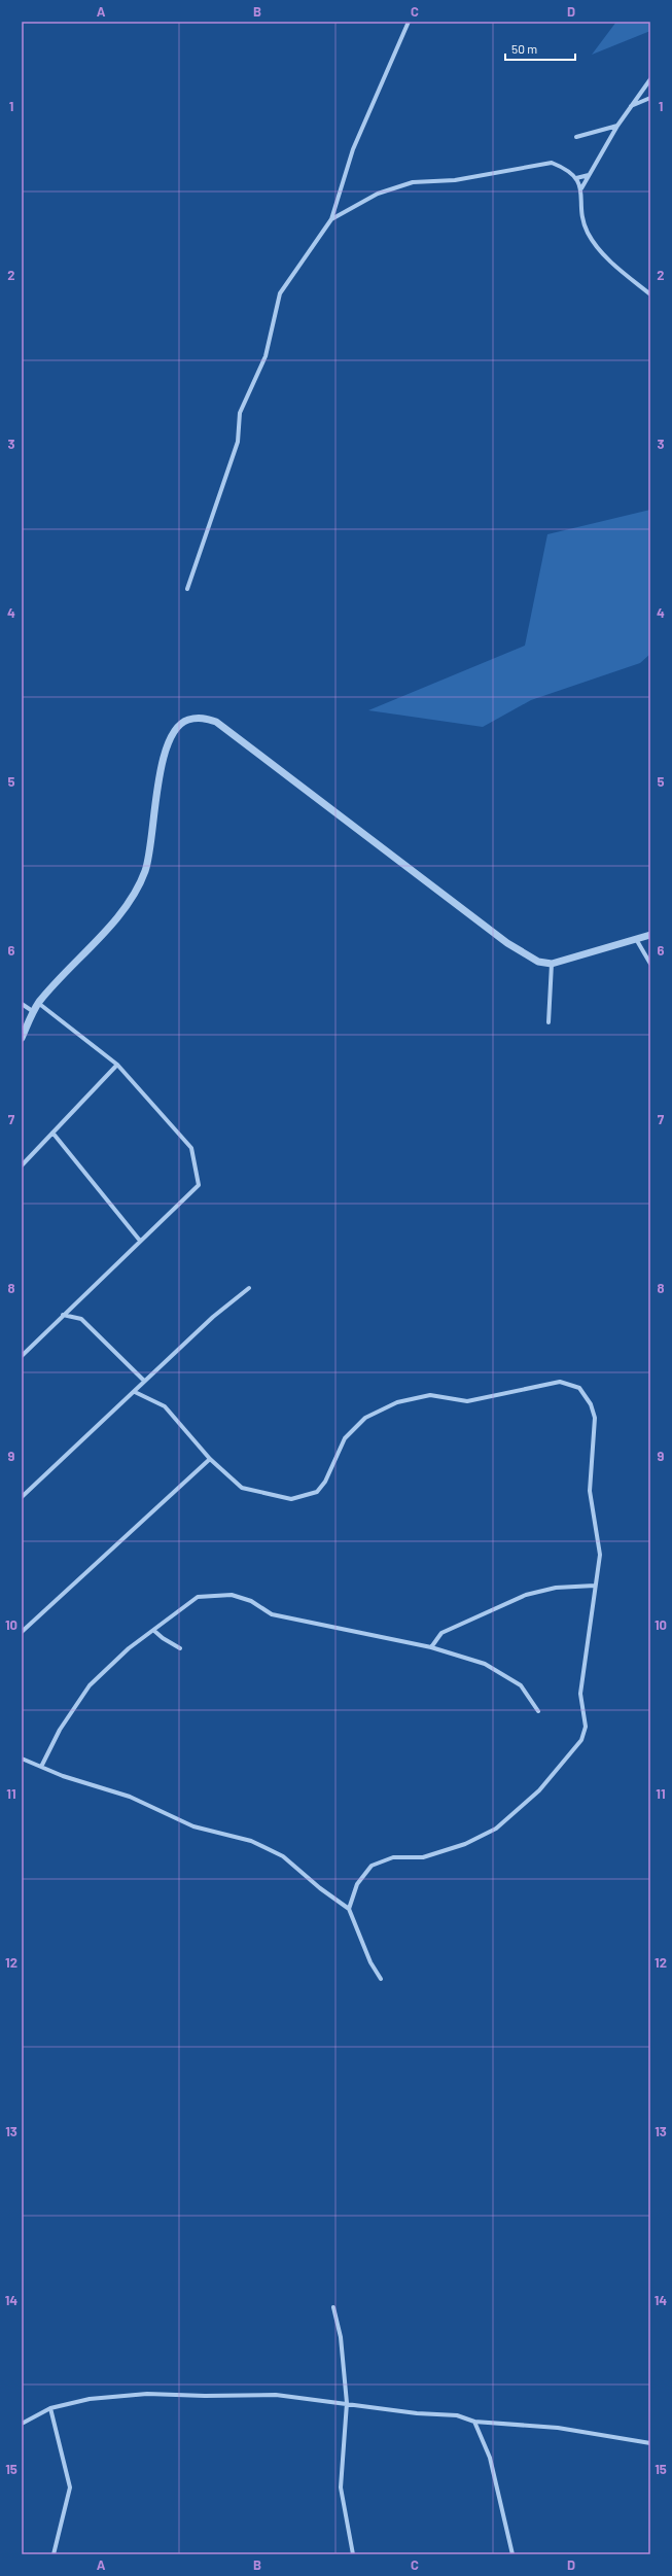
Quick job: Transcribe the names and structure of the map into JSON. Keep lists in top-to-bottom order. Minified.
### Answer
{"scale_bar":"50 m","grid":{"columns":["A","B","C","D"],"rows":["1","2","3","4","5","6","7","8","9","10","11","12","13","14","15"]}}
